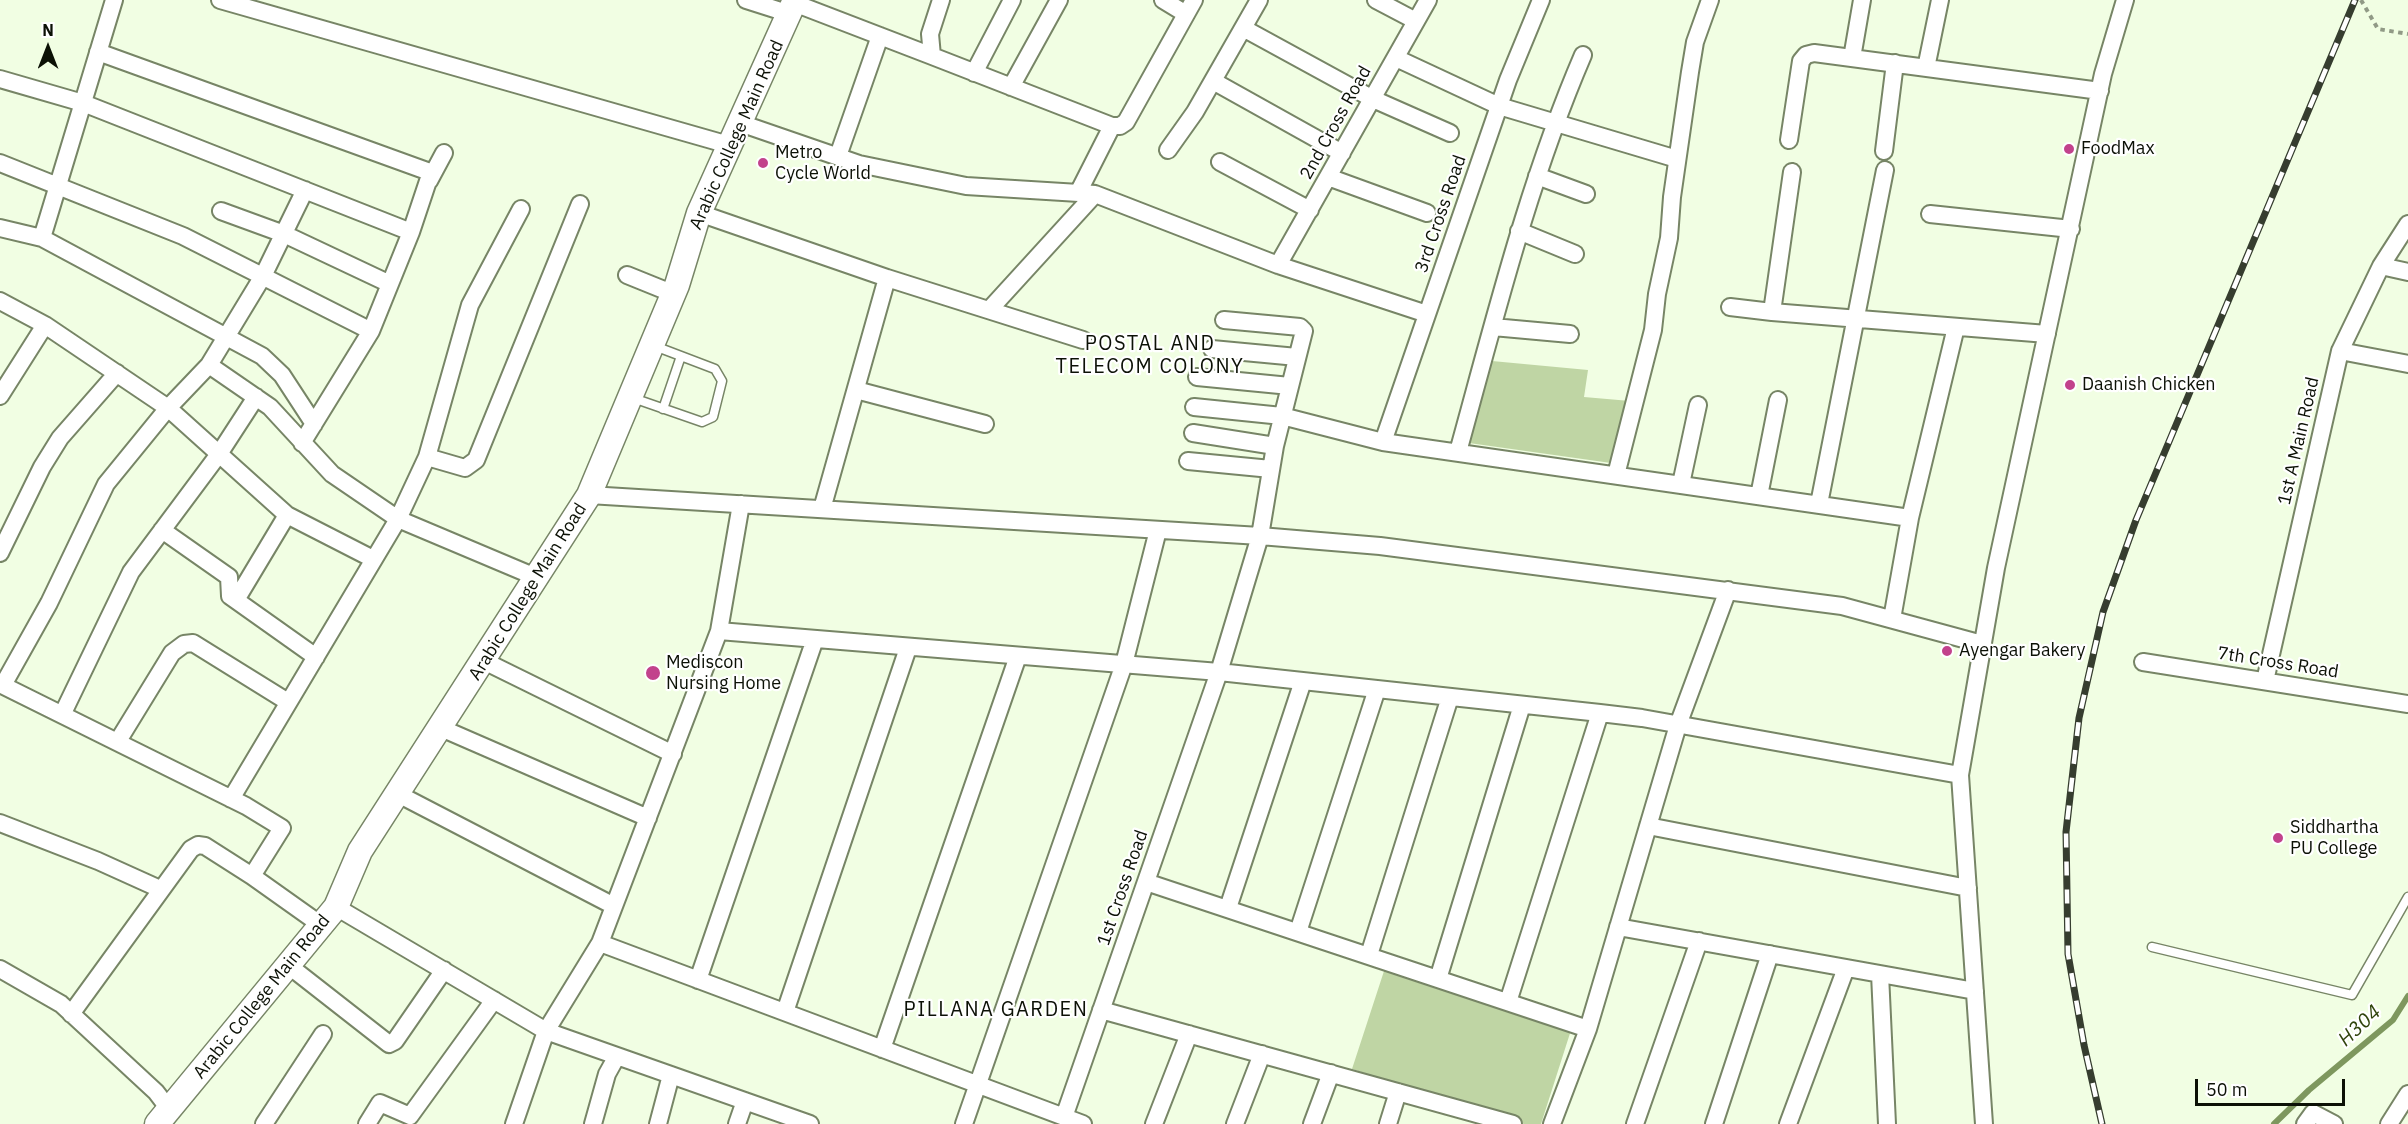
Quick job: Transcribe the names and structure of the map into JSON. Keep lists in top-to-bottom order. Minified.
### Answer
{"streets":{"main road":["Arabic College Main Road"],"street":["2nd Cross Road","3rd Cross Road","1st A Main Road","7th Cross Road","1st Cross Road"]},"crossings":[["1st A Main Road","7th Cross Road"]],"districts":["POSTAL AND TELECOM COLONY","PILLANA GARDEN"],"water":["H304"],"places":["FoodMax","Metro Cycle World","Daanish Chicken","Ayengar Bakery","Mediscon Nursing Home","Siddhartha PU College"],"scale_bar":"50 m","north":"top"}
